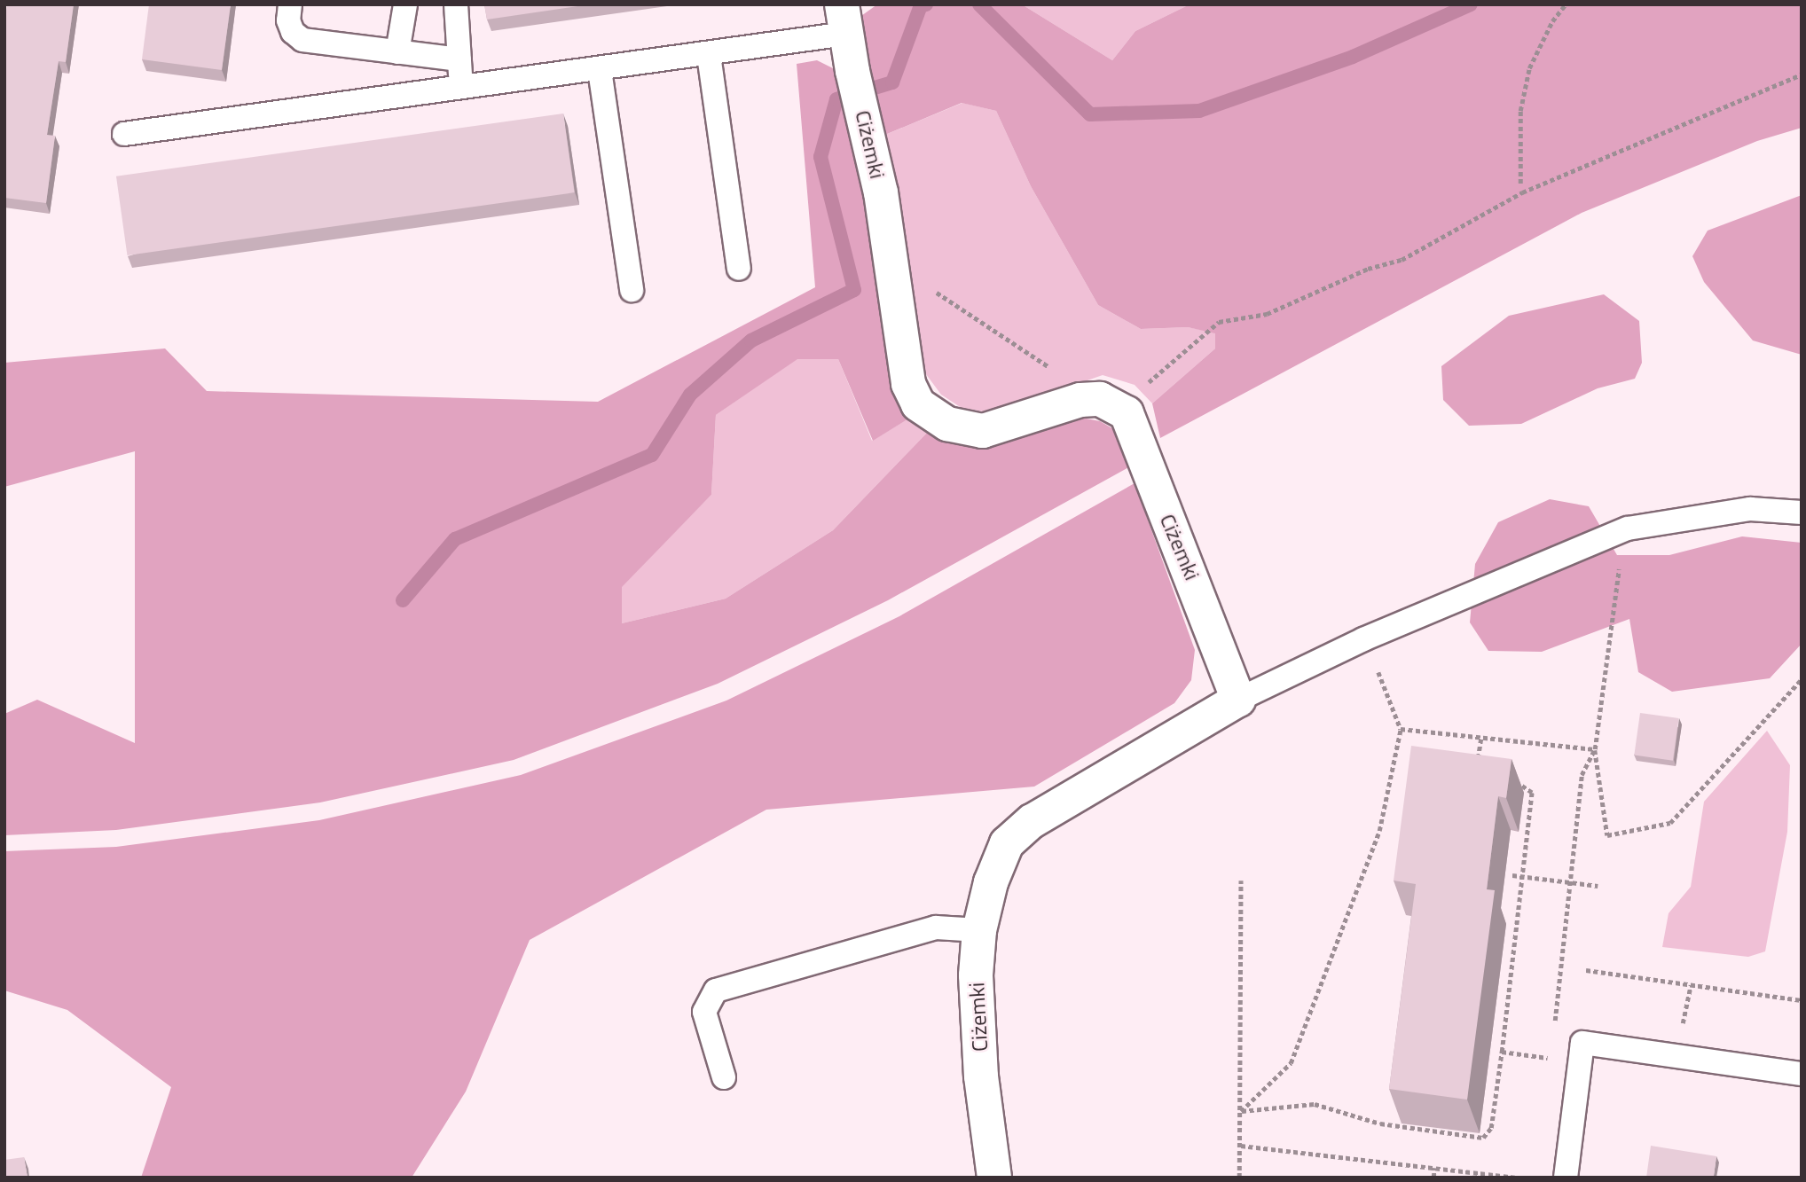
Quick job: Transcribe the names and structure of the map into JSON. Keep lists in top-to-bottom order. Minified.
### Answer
{"streets":{"street":["Ciżemki"]}}
